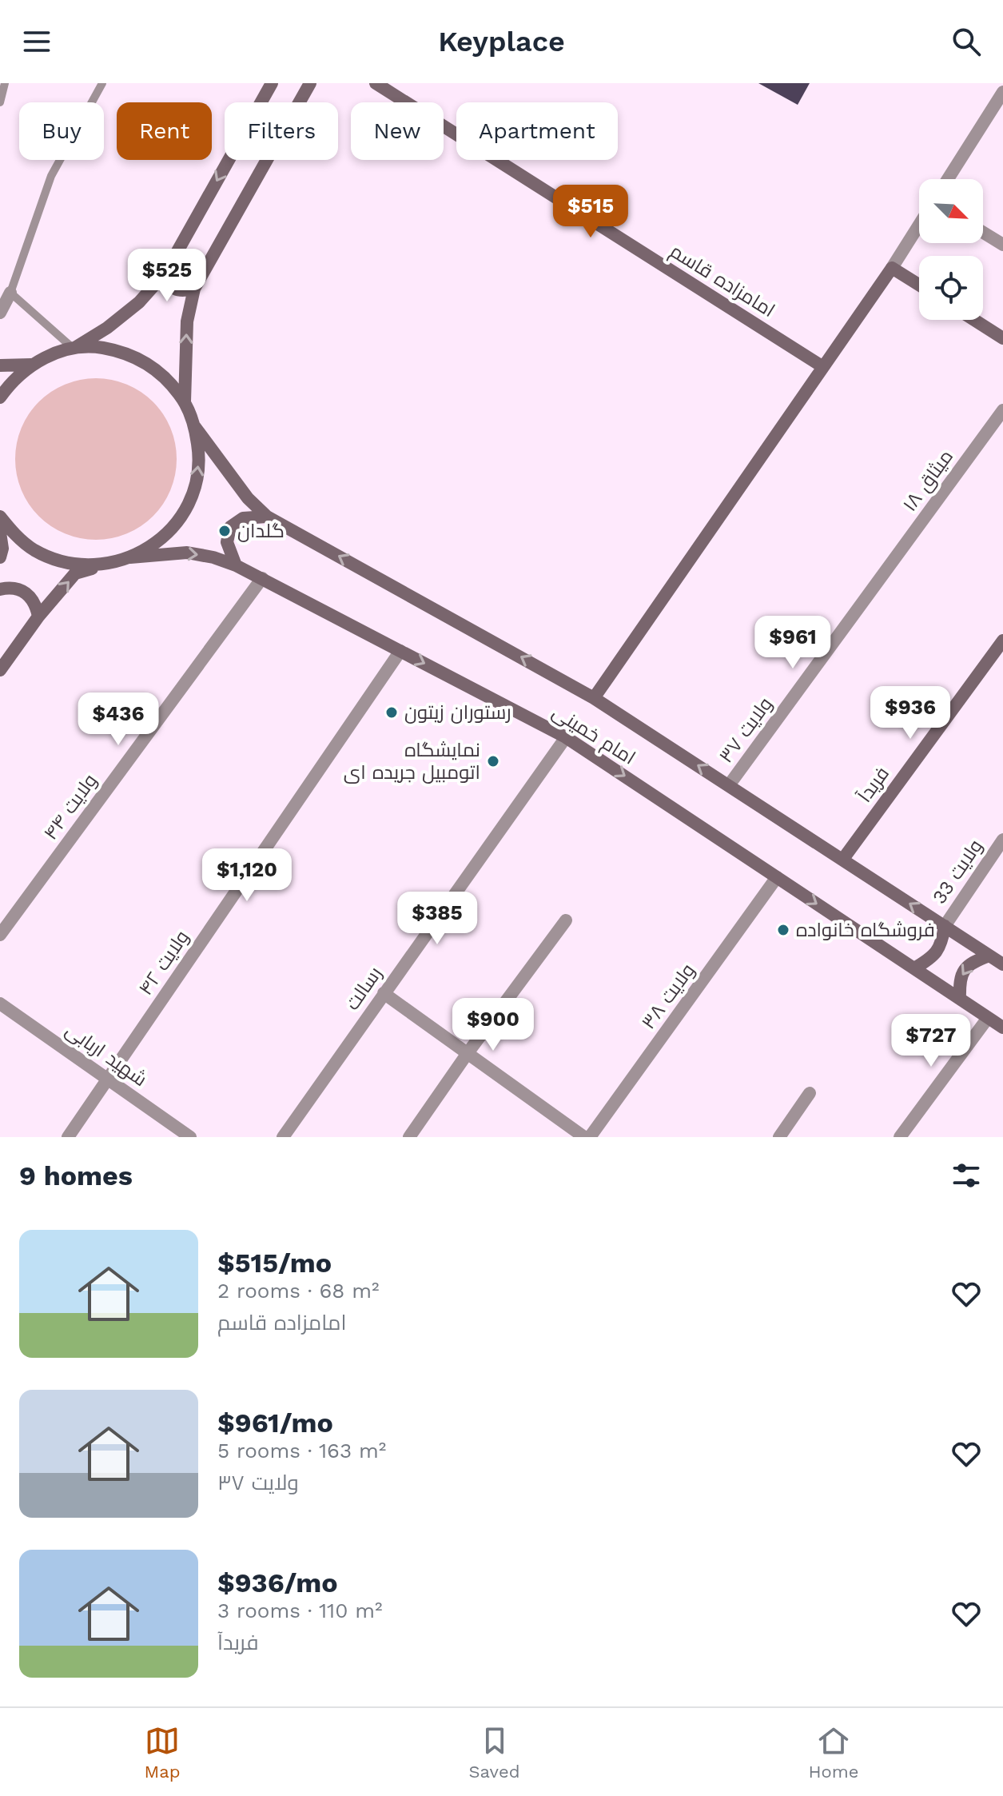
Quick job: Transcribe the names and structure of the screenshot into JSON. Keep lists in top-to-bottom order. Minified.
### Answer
{"streets":{"main road":["امامزاده قاسم","امام خمینی","فریدآ"],"street":["میثاق ۱۸","ولایت ۳۷","ولایت ۴۴","ولایت 33","ولایت ۴۲","رسالت","ولایت ۳۸","شهید اربابی"]},"crossings":[["میثاق ۱۸","ولایت ۳۷"],["ولایت ۳۷","امام خمینی"],["امام خمینی","فریدآ"],["امام خمینی","ولایت ۴۴"],["امام خمینی","ولایت 33"],["امام خمینی","ولایت ۴۲"],["امام خمینی","رسالت"],["امام خمینی","ولایت ۳۸"],["ولایت ۴۲","شهید اربابی"]],"places":["گلدان","رستوران زیتون","نمایشگاه اتومبیل جریده ای","فروشگاه خانواده"],"north":"bottom right","page":{"header":"Keyplace","chip":["Buy","Rent","Filters","New","Apartment"],"price":["$515","$525","$961","$936","$436","$1,120","$385","$900","$727"],"heading":"9 homes","list":[{"name":"$515/mo","note":"2 rooms · 68 m² · امامزاده قاسم"},{"name":"$961/mo","note":"5 rooms · 163 m² · ولایت ۳۷"},{"name":"$936/mo","note":"3 rooms · 110 m² · فریدآ"}],"tabs":["Map","Saved","Home"]}}
